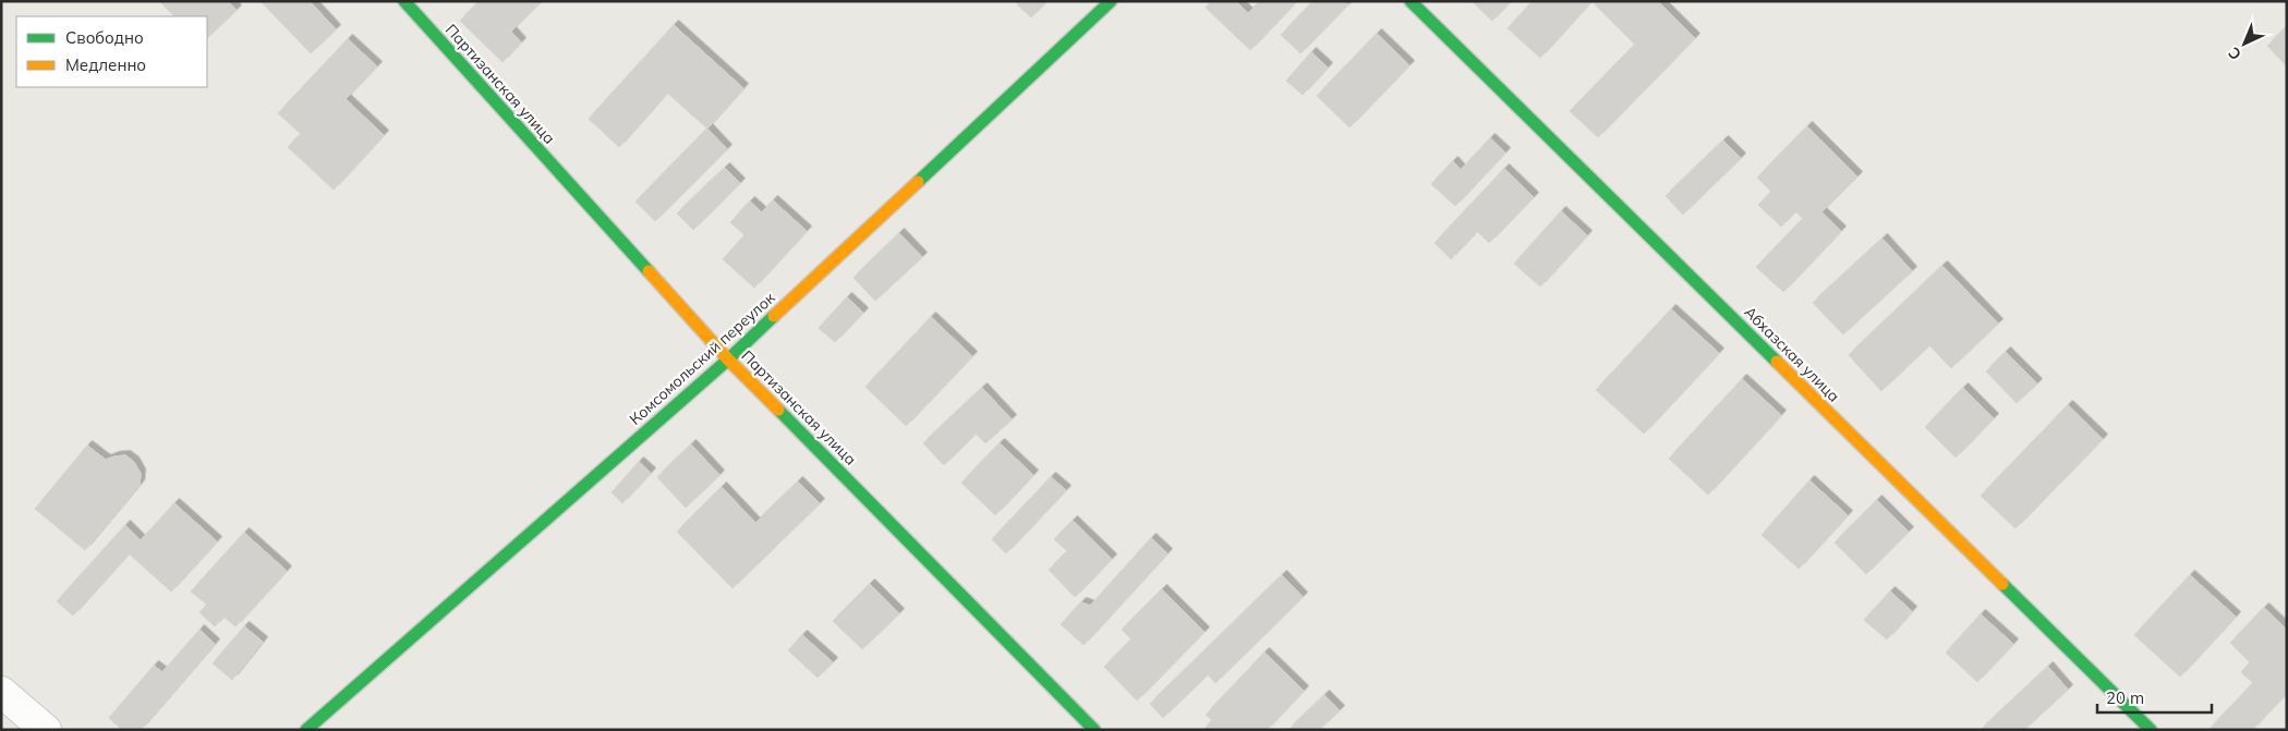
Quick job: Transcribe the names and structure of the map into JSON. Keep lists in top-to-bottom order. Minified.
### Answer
{"streets":{"street":["Партизанская улица","Абхазская улица","Комсомольский переулок"]},"crossings":[["Партизанская улица","Комсомольский переулок"]],"legend":["Свободно","Медленно"],"scale_bar":"20 m","north":"bottom left"}
